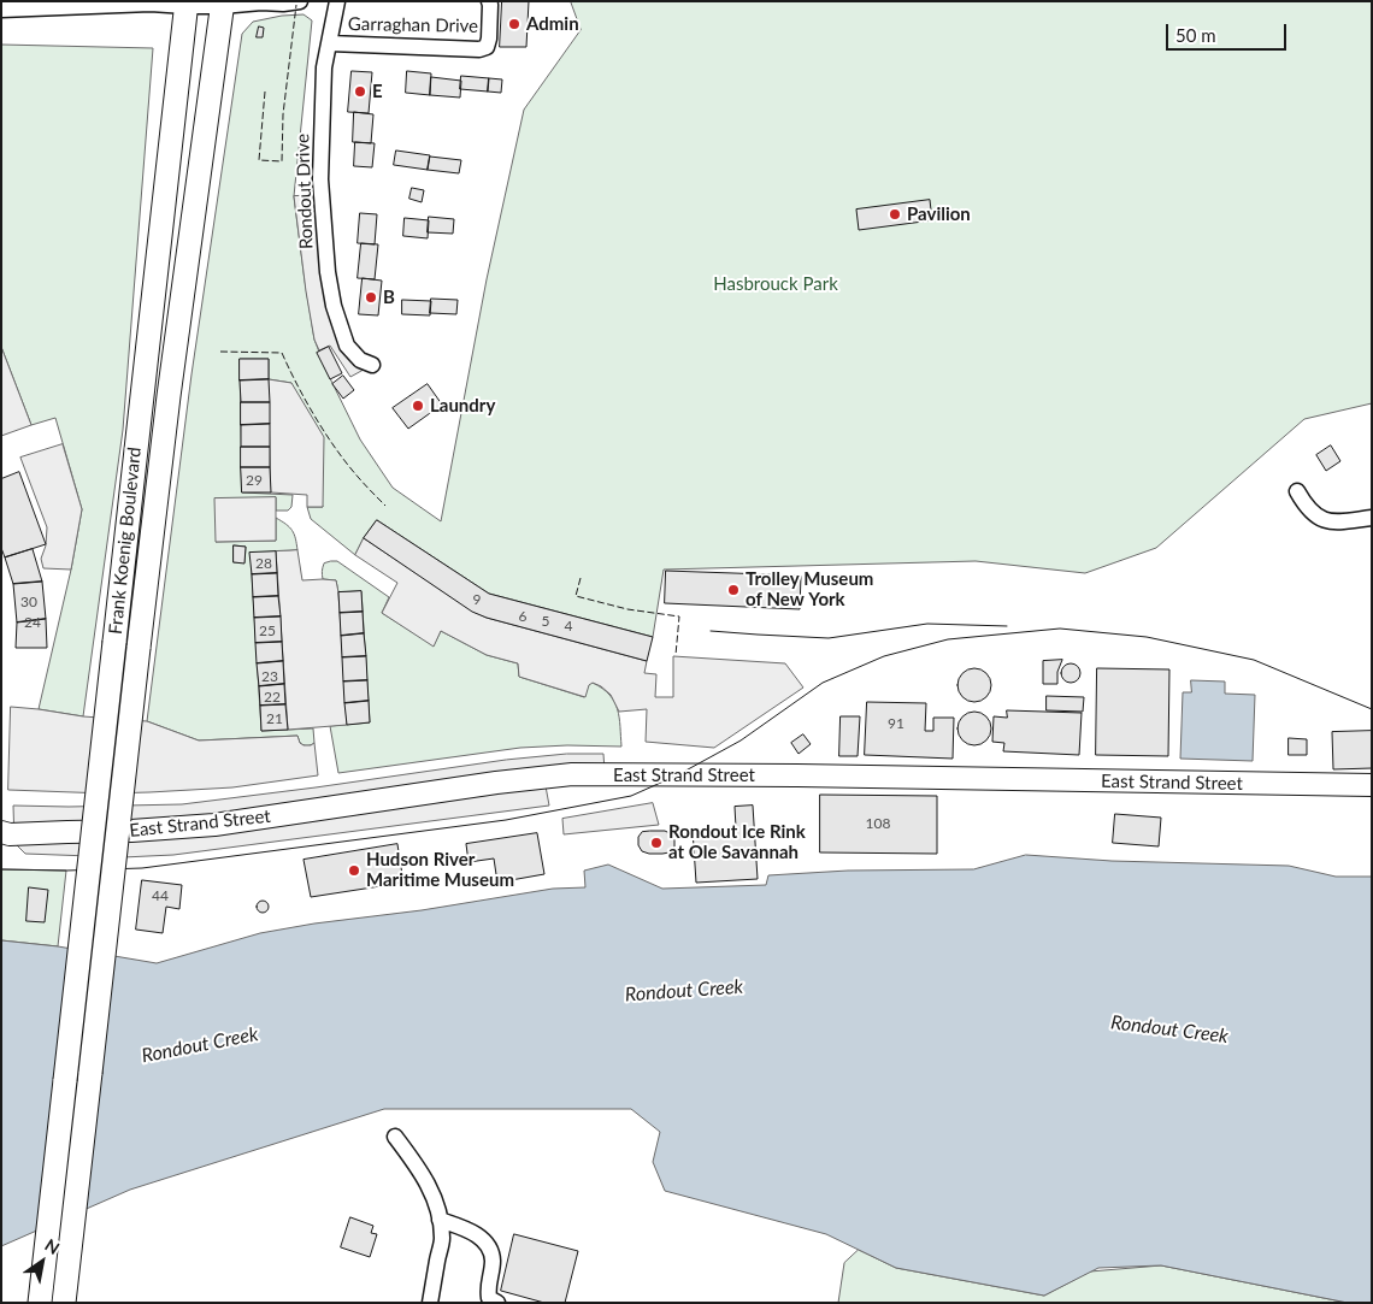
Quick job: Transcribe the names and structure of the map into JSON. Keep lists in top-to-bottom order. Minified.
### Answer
{"streets":{"main road":["Frank Koenig Boulevard"],"street":["Garraghan Drive","Rondout Drive","East Strand Street"]},"crossings":[["Garraghan Drive","Rondout Drive"]],"water":["Rondout Creek"],"parks":["Hasbrouck Park"],"places":["Admin","E","Pavilion","B","Laundry","Trolley Museum of New York","Rondout Ice Rink at Ole Savannah","Hudson River Maritime Museum"],"house_numbers":["29","28","9","30","6","5","24","4","25","23","22","21","91","108","44"],"scale_bar":"50 m","north":"top right"}
